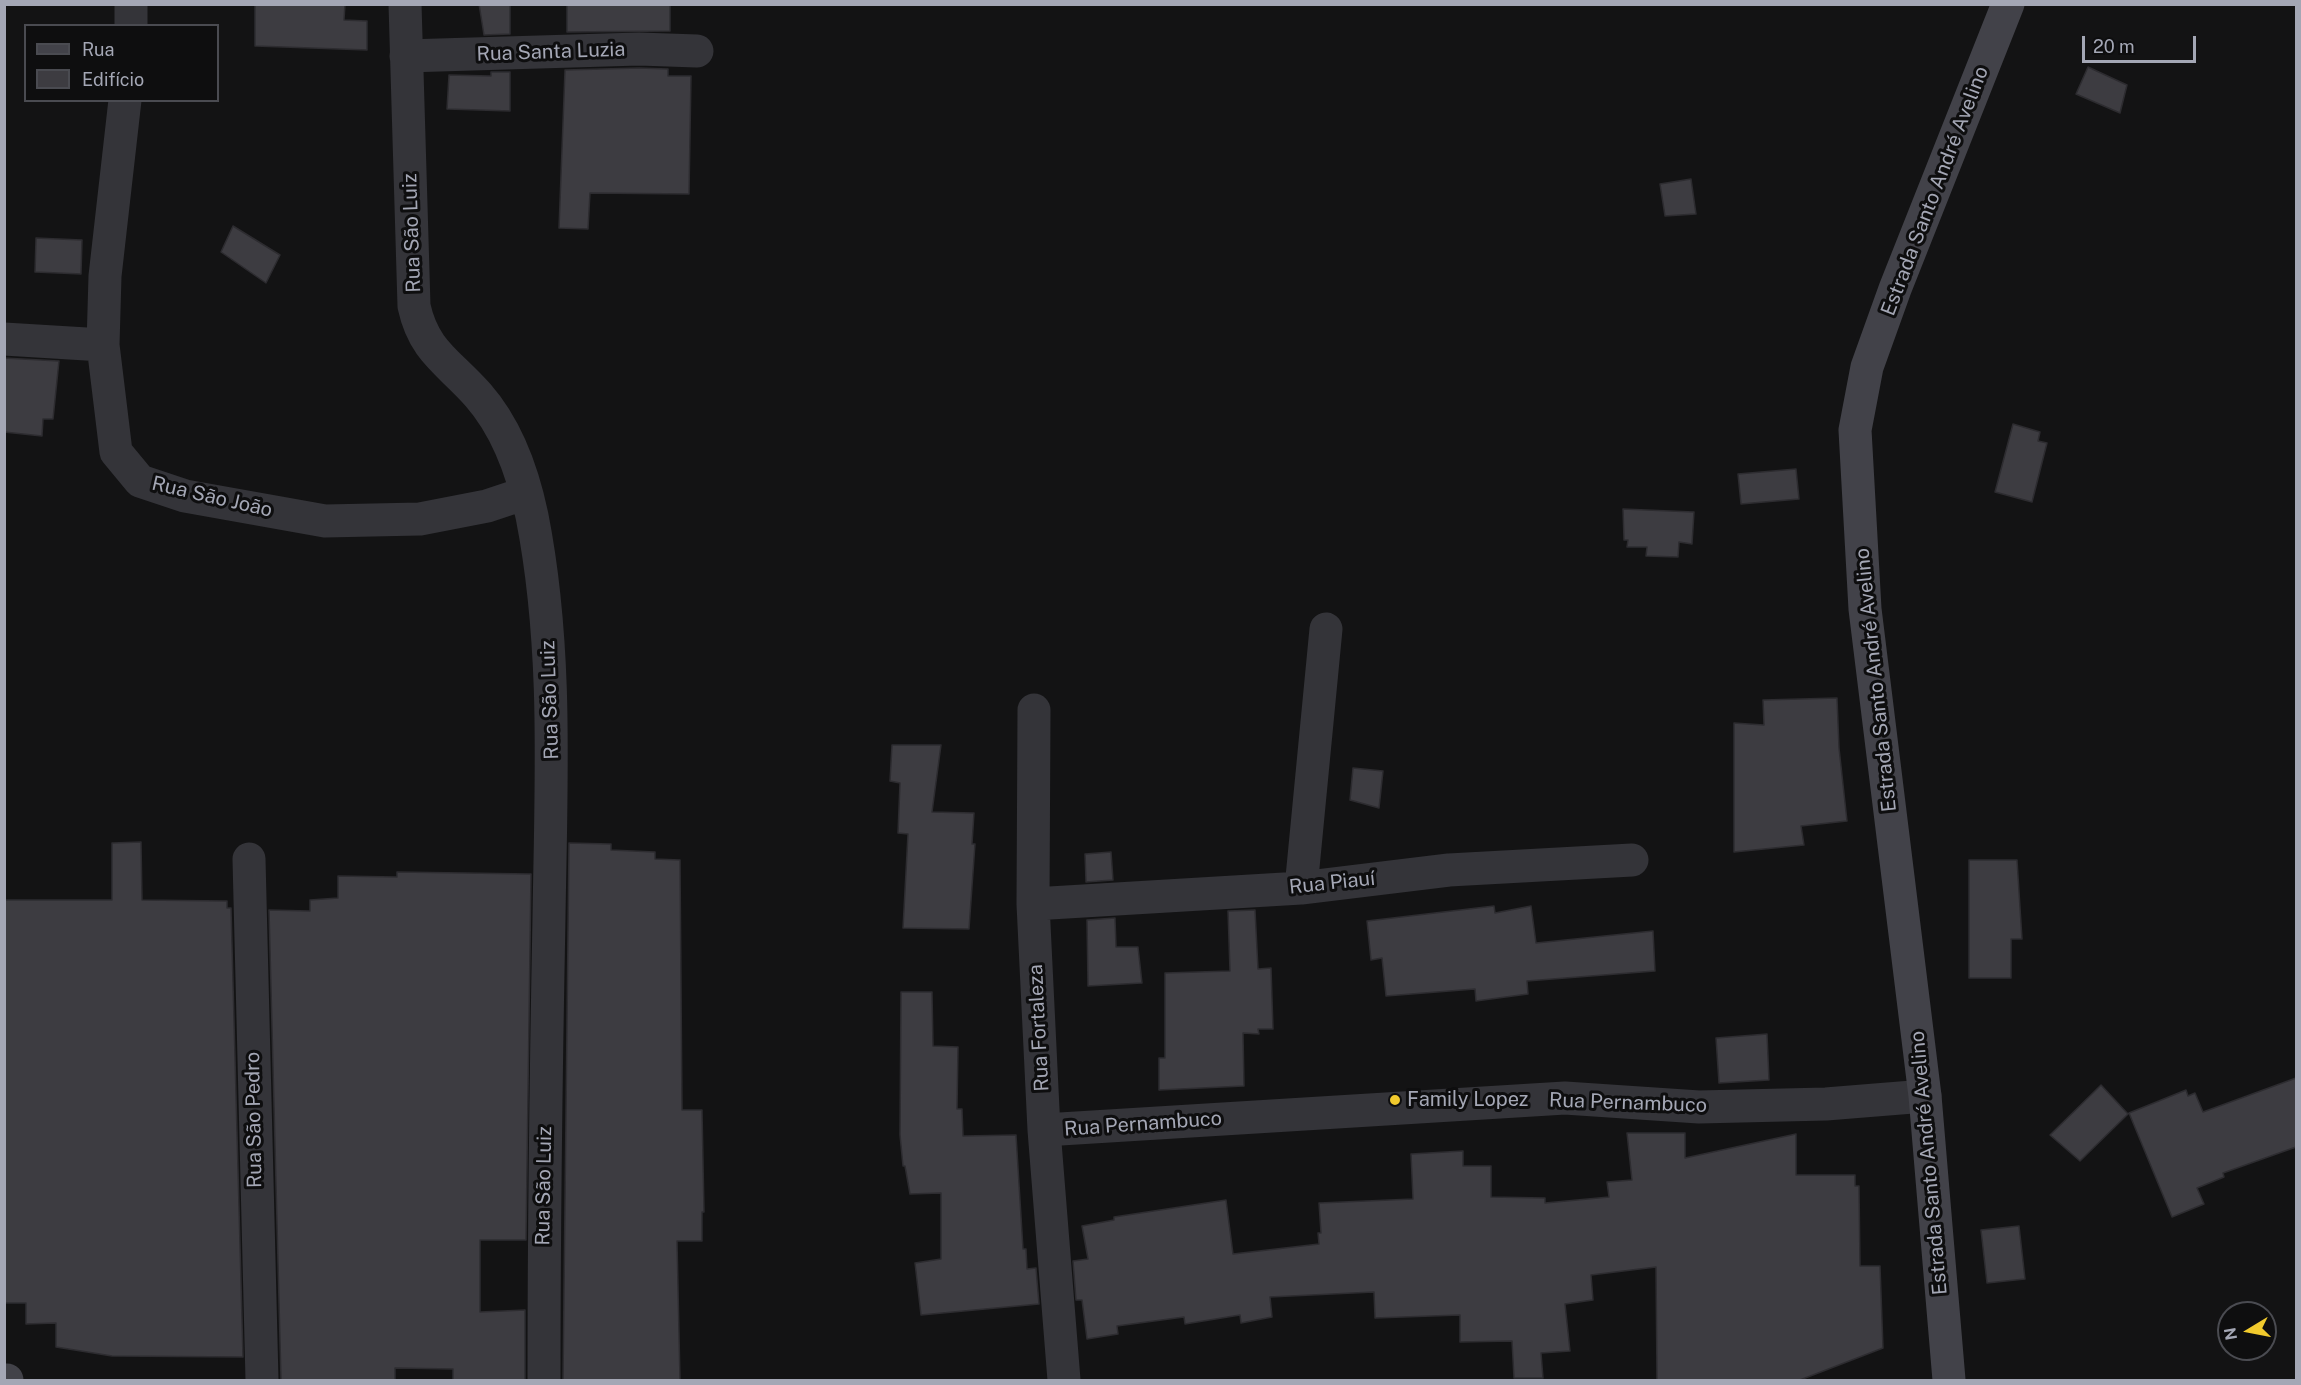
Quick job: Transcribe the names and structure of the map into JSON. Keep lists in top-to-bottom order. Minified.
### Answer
{"streets":{"main road":["Estrada Santo André Avelino"],"street":["Rua Santa Luzia","Rua São Luiz","Rua São João","Rua Piauí","Rua Fortaleza","Rua Pernambuco","Rua São Pedro"]},"crossings":[["Rua Santa Luzia","Rua São Luiz"],["Estrada Santo André Avelino","Rua Pernambuco"],["Rua São Luiz","Rua São João"],["Rua Piauí","Rua Fortaleza"],["Rua Fortaleza","Rua Pernambuco"]],"places":["Family Lopez"],"legend":["Rua","Edifício"],"scale_bar":"20 m","north":"left"}
